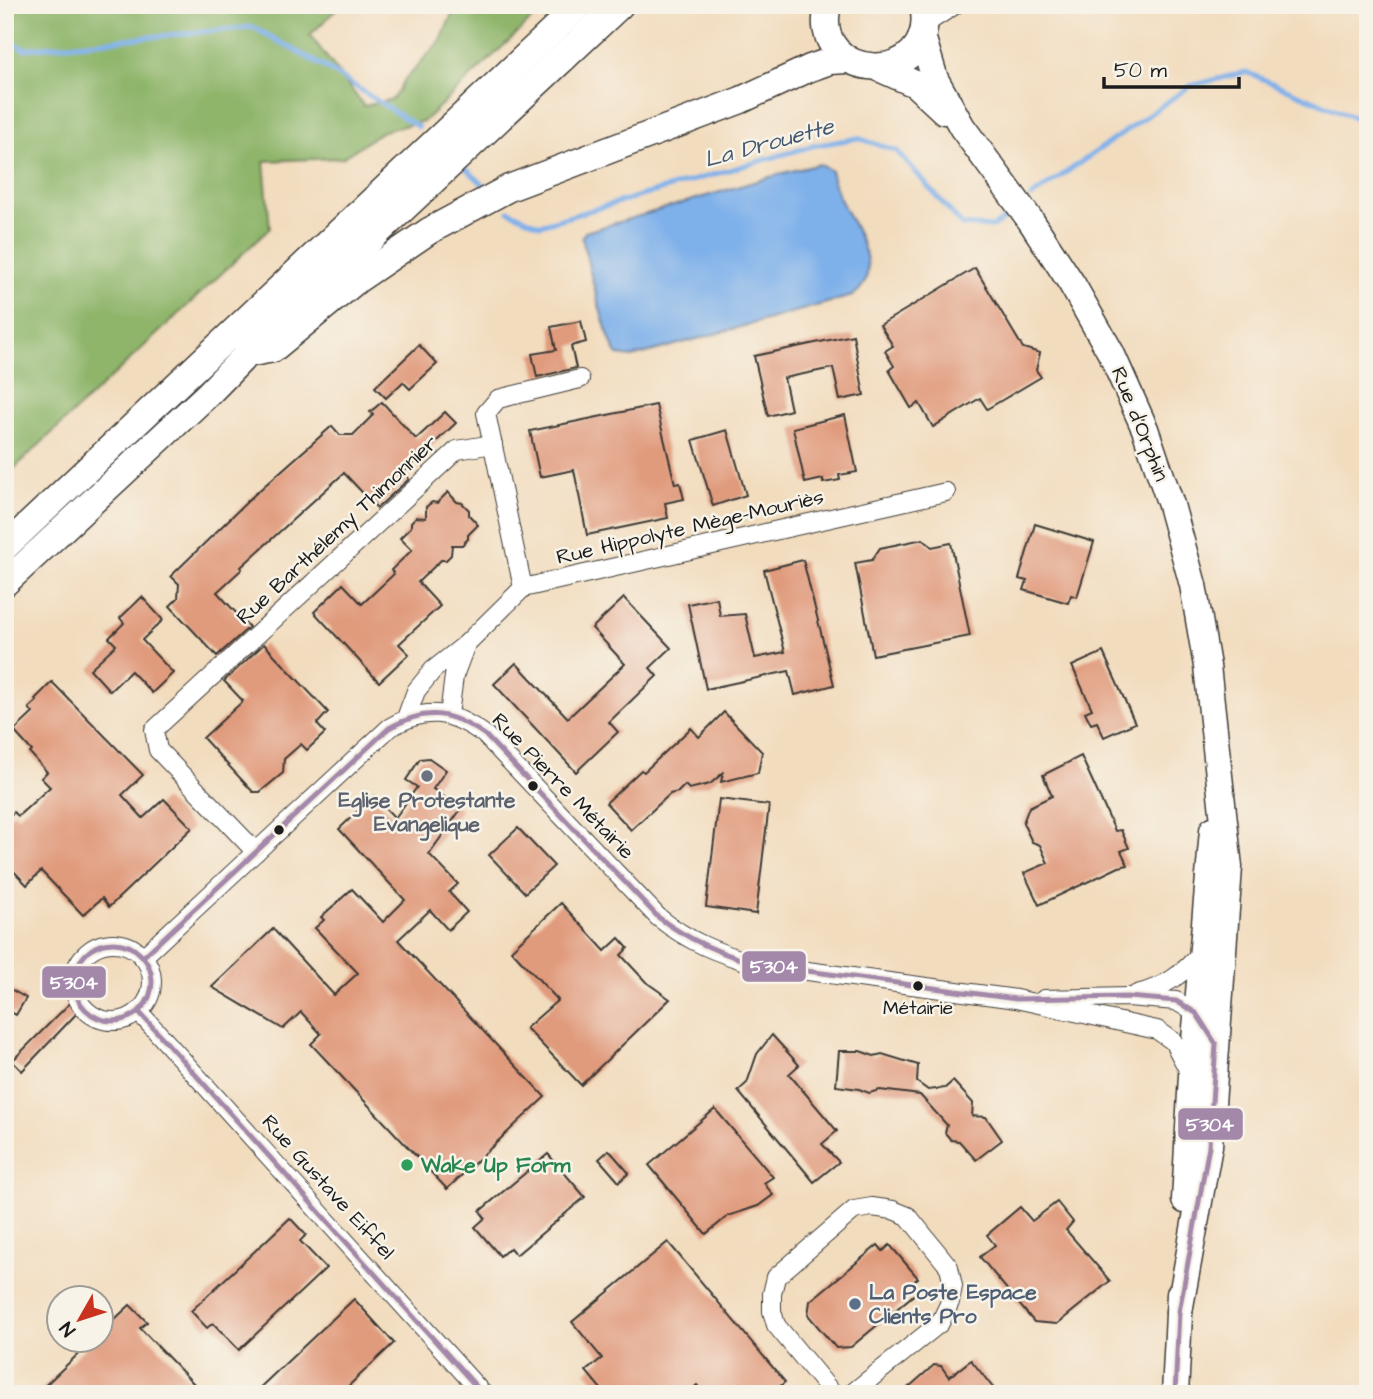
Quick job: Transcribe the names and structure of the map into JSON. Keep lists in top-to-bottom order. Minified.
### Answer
{"streets":{"main road":["Rue d'Orphin"],"street":["Rue Hippolyte Mège-Mouriès","Rue Barthélemy Thimonnier","Rue Pierre Métairie","Rue Gustave Eiffel"]},"crossings":[["Rue d'Orphin","Rue Pierre Métairie"],["Rue Barthélemy Thimonnier","Rue Pierre Métairie"],["Rue Pierre Métairie","Rue Gustave Eiffel"]],"water":["La Drouette"],"places":["Eglise Protestante Evangelique","Métairie","Wake Up Form","La Poste Espace Clients Pro"],"lines":["transit line 5304"],"scale_bar":"50 m","north":"bottom left"}
